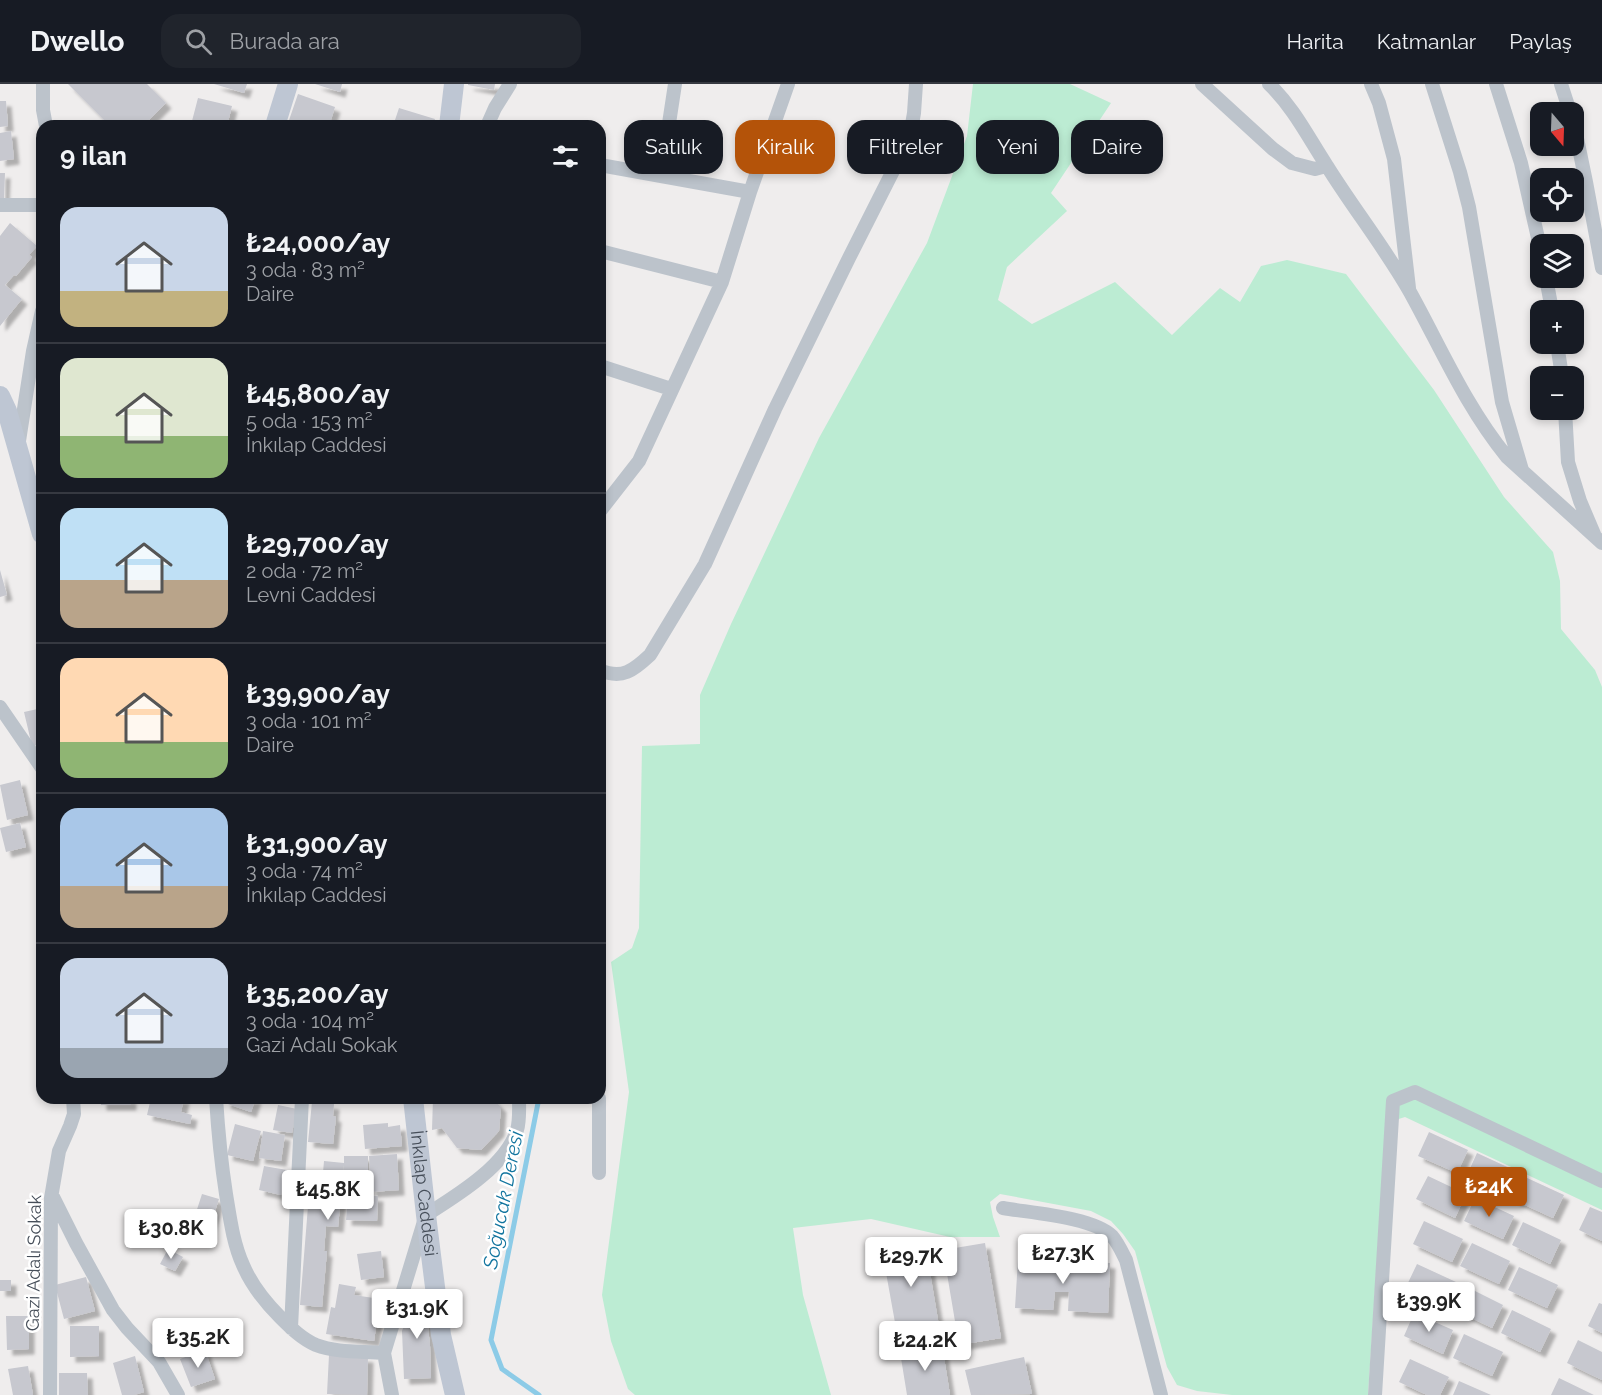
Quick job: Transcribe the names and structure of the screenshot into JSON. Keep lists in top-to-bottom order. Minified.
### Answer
{"streets":{"street":["İnkılap Caddesi","Gazi Adalı Sokak"]},"water":["Soğucak Deresi"],"north":"bottom","page":{"header":"Dwello","search":"Burada ara","nav":["Harita","Katmanlar","Paylaş"],"map_buttons":["+","−"],"chip":["Satılık","Kiralık","Filtreler","Yeni","Daire"],"heading":"9 ilan","list":[{"name":"₺24,000/ay","note":"3 oda · 83 m² · Daire"},{"name":"₺45,800/ay","note":"5 oda · 153 m² · İnkılap Caddesi"},{"name":"₺29,700/ay","note":"2 oda · 72 m² · Levni Caddesi"},{"name":"₺39,900/ay","note":"3 oda · 101 m² · Daire"},{"name":"₺31,900/ay","note":"3 oda · 74 m² · İnkılap Caddesi"},{"name":"₺35,200/ay","note":"3 oda · 104 m² · Gazi Adalı Sokak"}],"price":["₺24K","₺45.8K","₺30.8K","₺27.3K","₺29.7K","₺39.9K","₺31.9K","₺35.2K","₺24.2K"]}}
